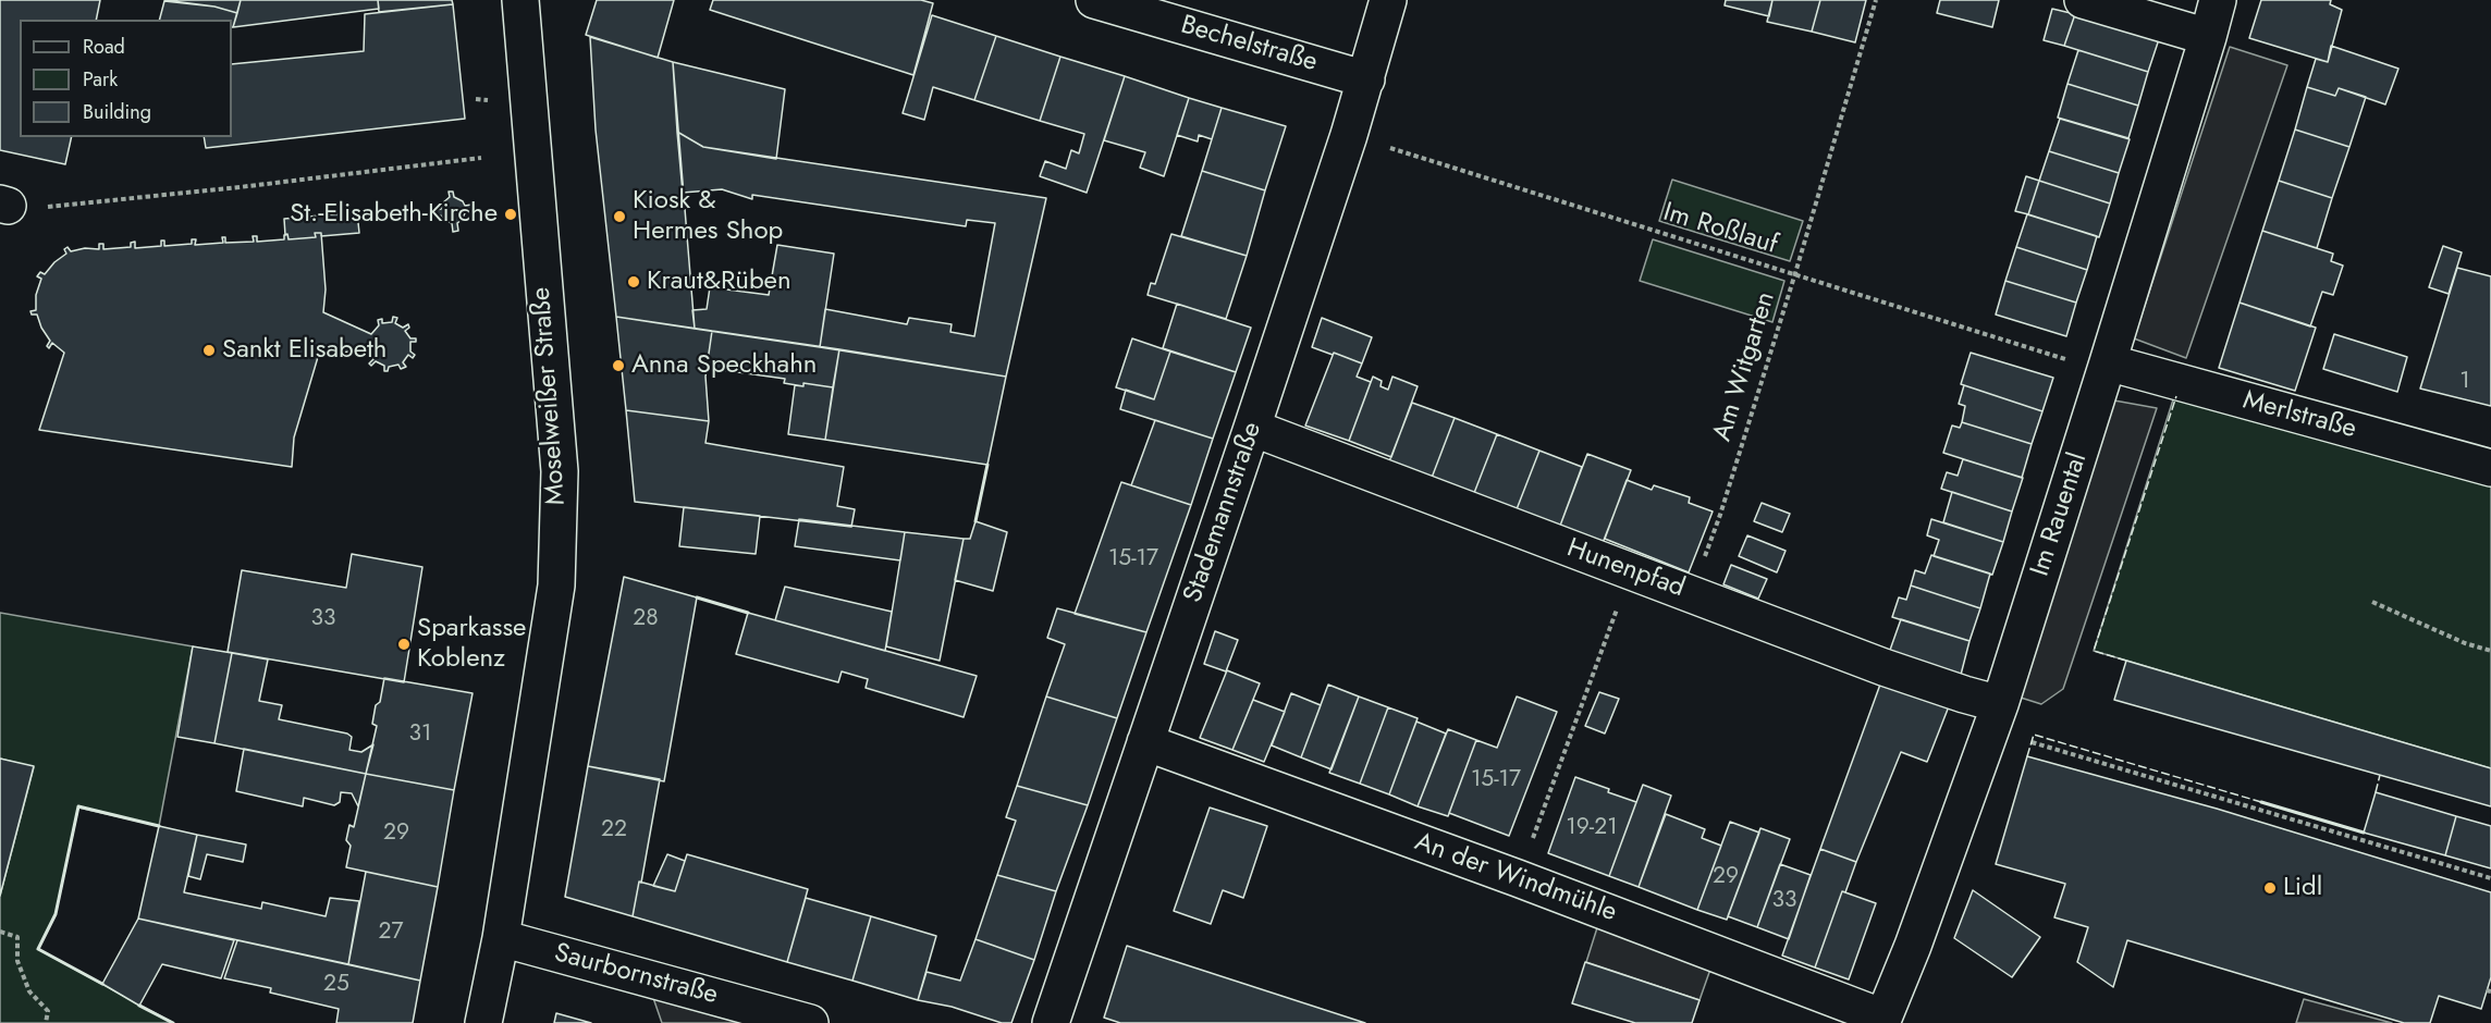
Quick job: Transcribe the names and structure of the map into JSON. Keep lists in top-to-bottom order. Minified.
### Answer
{"streets":{"street":["Bechelstraße","Moselweißer Straße","Merlstraße","Stademannstraße","Im Rauental","Hunenpfad","An der Windmühle","Saurbornstraße"],"path":["Im Roßlauf","Am Witgarten"]},"crossings":[["Bechelstraße","Stademannstraße"],["Im Roßlauf","Am Witgarten"],["Im Roßlauf","Stademannstraße"],["Am Witgarten","Hunenpfad"],["Moselweißer Straße","Saurbornstraße"],["Merlstraße","Im Rauental"],["Stademannstraße","Hunenpfad"],["Stademannstraße","An der Windmühle"],["Im Rauental","Hunenpfad"],["Im Rauental","An der Windmühle"]],"places":["St.-Elisabeth-Kirche","Kiosk & Hermes Shop","Kraut&Rüben","Sankt Elisabeth","Anna Speckhahn","Sparkasse Koblenz","Lidl"],"house_numbers":["1","15-17","33","28","31","15-17","19-21","22","29","29","33","27","25"],"legend":["Road","Park","Building"]}
